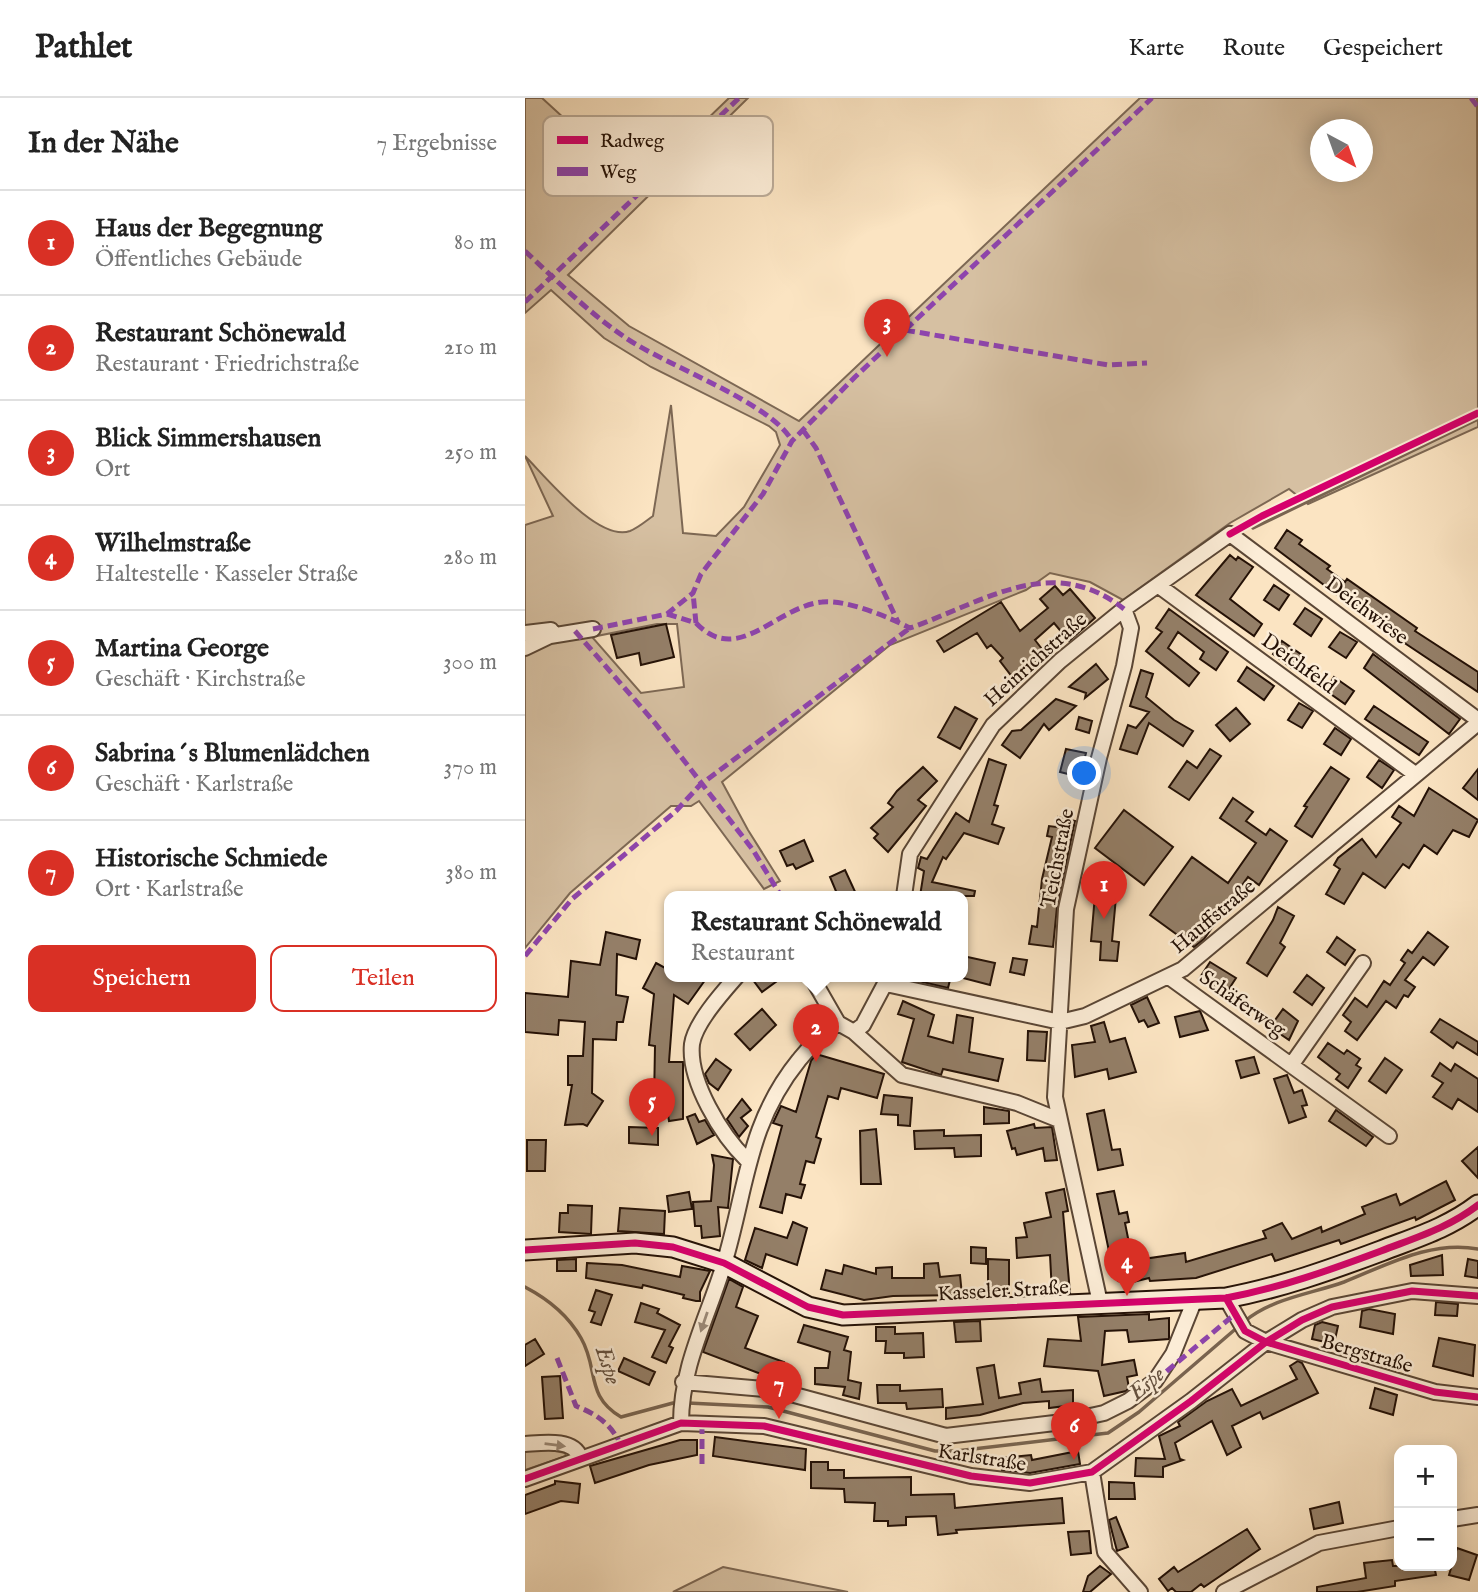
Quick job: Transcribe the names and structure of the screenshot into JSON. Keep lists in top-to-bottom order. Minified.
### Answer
{"streets":{"street":["Deichwiese","Heinrichstraße","Deichfeld","Teichstraße","Hauffstraße","Schäferweg","Kasseler Straße","Bergstraße","Karlstraße"]},"crossings":[["Deichwiese","Heinrichstraße"],["Deichwiese","Hauffstraße"],["Heinrichstraße","Deichfeld"],["Heinrichstraße","Teichstraße"],["Deichfeld","Hauffstraße"],["Teichstraße","Hauffstraße"],["Teichstraße","Kasseler Straße"],["Hauffstraße","Schäferweg"],["Kasseler Straße","Bergstraße"],["Bergstraße","Karlstraße"]],"water":["Espe"],"legend":["Radweg","Weg"],"north":"bottom right","page":{"header":"Pathlet","nav":["Karte","Route","Gespeichert"],"heading":["In der Nähe","7 Ergebnisse"],"list":[{"mark":"1","name":"Haus der Begegnung","note":"Öffentliches Gebäude","value":"80 m"},{"mark":"2","name":"Restaurant Schönewald","note":"Restaurant · Friedrichstraße","value":"210 m"},{"mark":"3","name":"Blick Simmershausen","note":"Ort","value":"250 m"},{"mark":"4","name":"Wilhelmstraße","note":"Haltestelle · Kasseler Straße","value":"280 m"},{"mark":"5","name":"Martina George","note":"Geschäft · Kirchstraße","value":"300 m"},{"mark":"6","name":"Sabrina´s Blumenlädchen","note":"Geschäft · Karlstraße","value":"370 m"},{"mark":"7","name":"Historische Schmiede","note":"Ort · Karlstraße","value":"380 m"}],"pins":["3","1","2","5","4","7","6"],"popup":["Restaurant Schönewald","Restaurant"],"buttons":["Speichern","Teilen"],"map_buttons":["+","−"]}}
